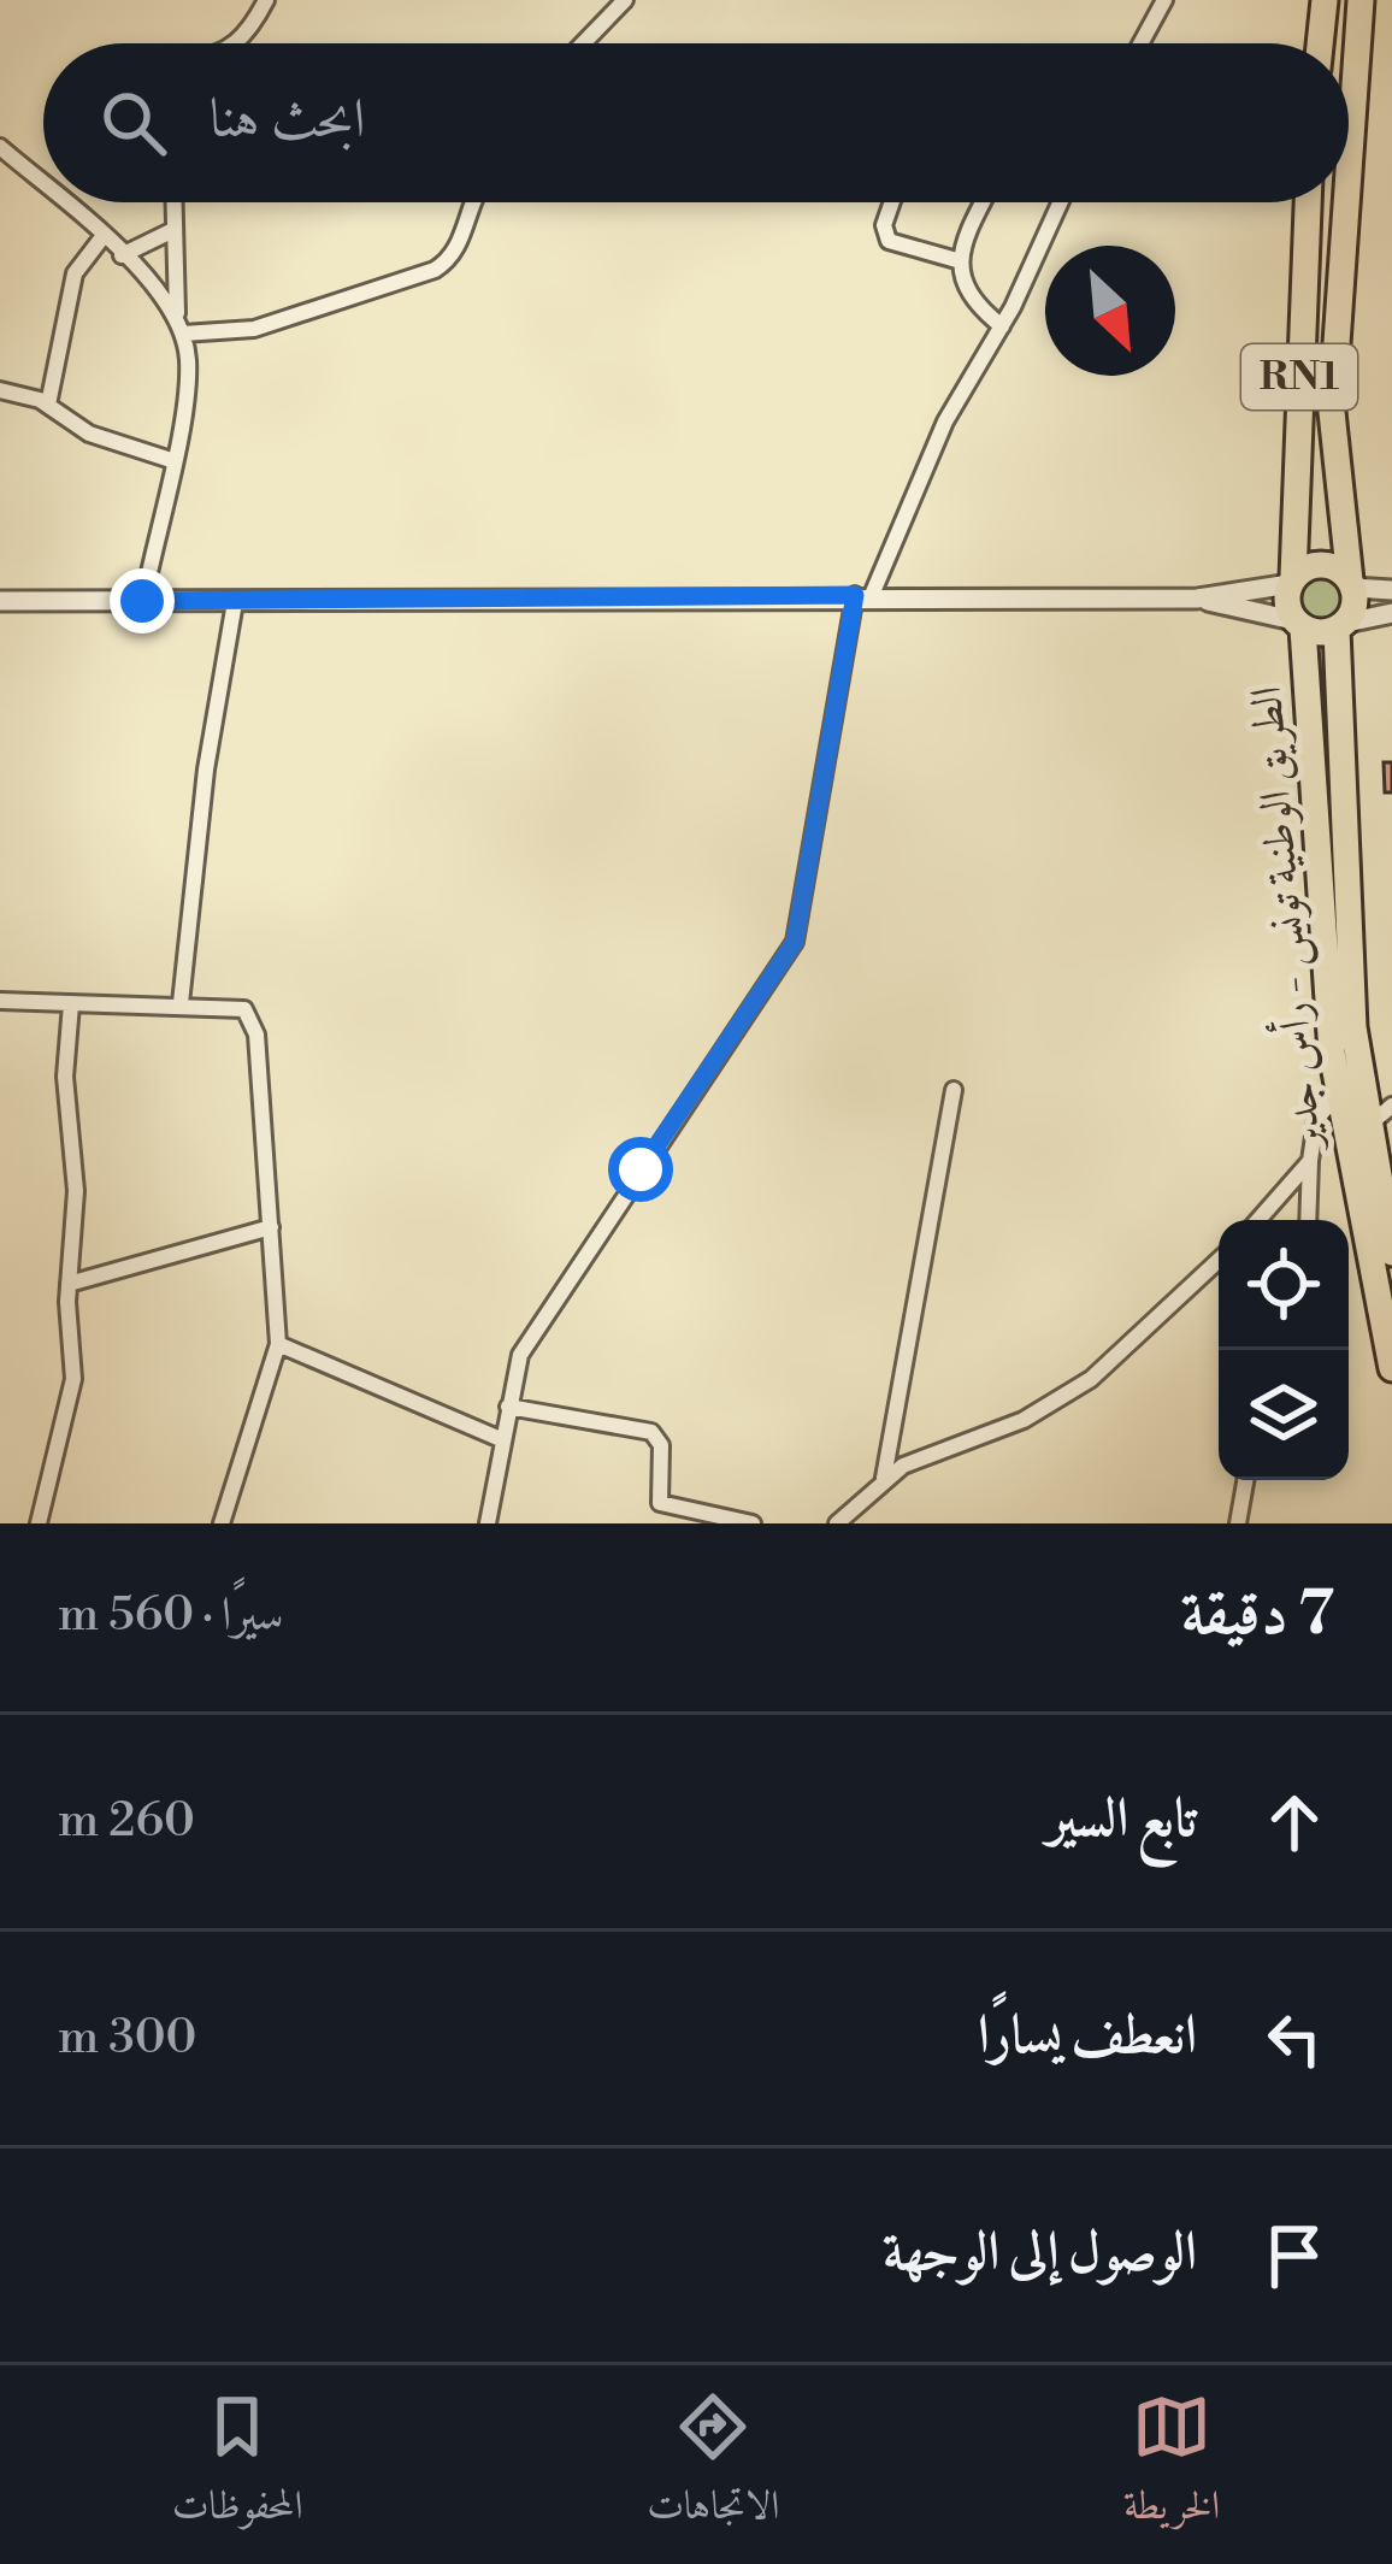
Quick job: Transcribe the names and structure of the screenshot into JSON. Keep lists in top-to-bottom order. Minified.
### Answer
{"streets":{"highway":["RN1","الطريق الوطنية تونس - رأس جدير"]},"crossings":[["RN1","الطريق الوطنية تونس - رأس جدير"]],"north":"bottom right","page":{"search":"ابحث هنا","heading":["7 دقيقة","سيرًا · 560 m"],"list":[["تابع السير","260 m"],["انعطف يسارًا","300 m"],"الوصول إلى الوجهة"],"nav":["الخريطة","الاتجاهات","المحفوظات"]}}
